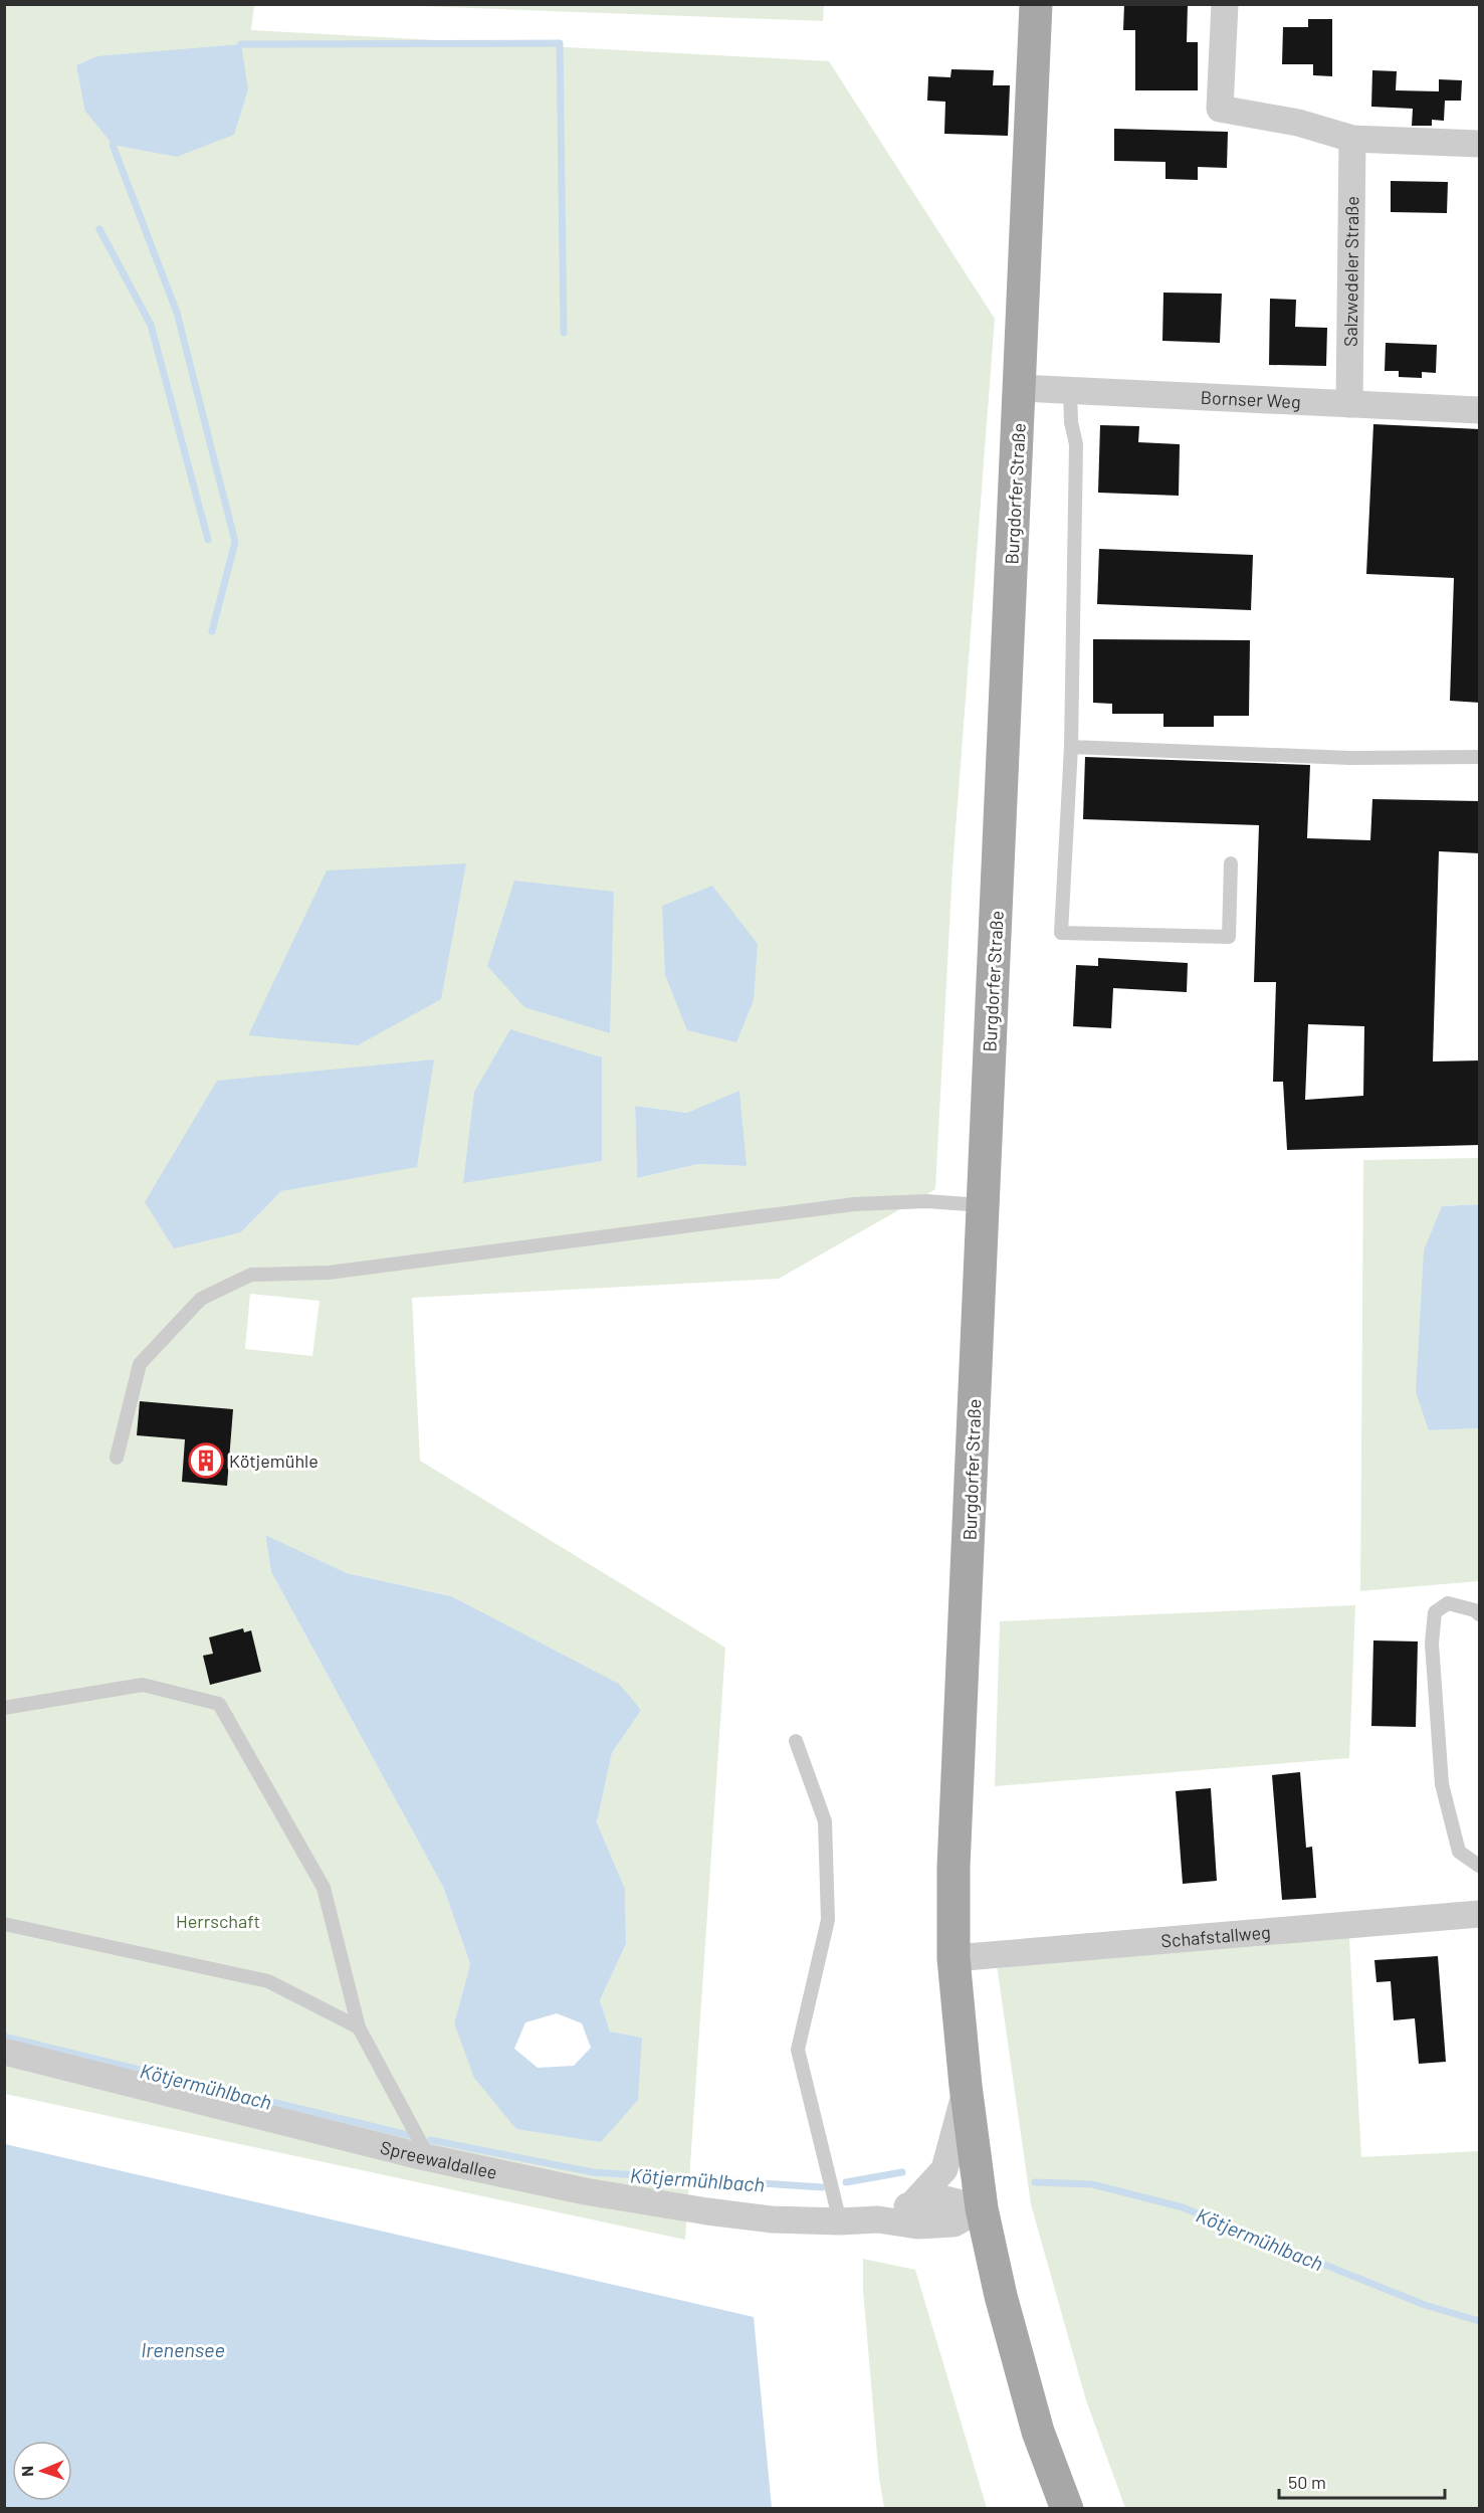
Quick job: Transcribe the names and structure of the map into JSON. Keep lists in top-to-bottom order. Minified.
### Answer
{"streets":{"main road":["Burgdorfer Straße"],"street":["Salzwedeler Straße","Bornser Weg","Schafstallweg","Spreewaldallee"]},"crossings":[["Salzwedeler Straße","Bornser Weg"],["Bornser Weg","Burgdorfer Straße"],["Burgdorfer Straße","Schafstallweg"],["Burgdorfer Straße","Spreewaldallee"]],"water":["Kötjermühlbach","Irenensee"],"parks":["Herrschaft"],"places":{"building":["Kötjemühle"]},"scale_bar":"50 m","north":"left"}
